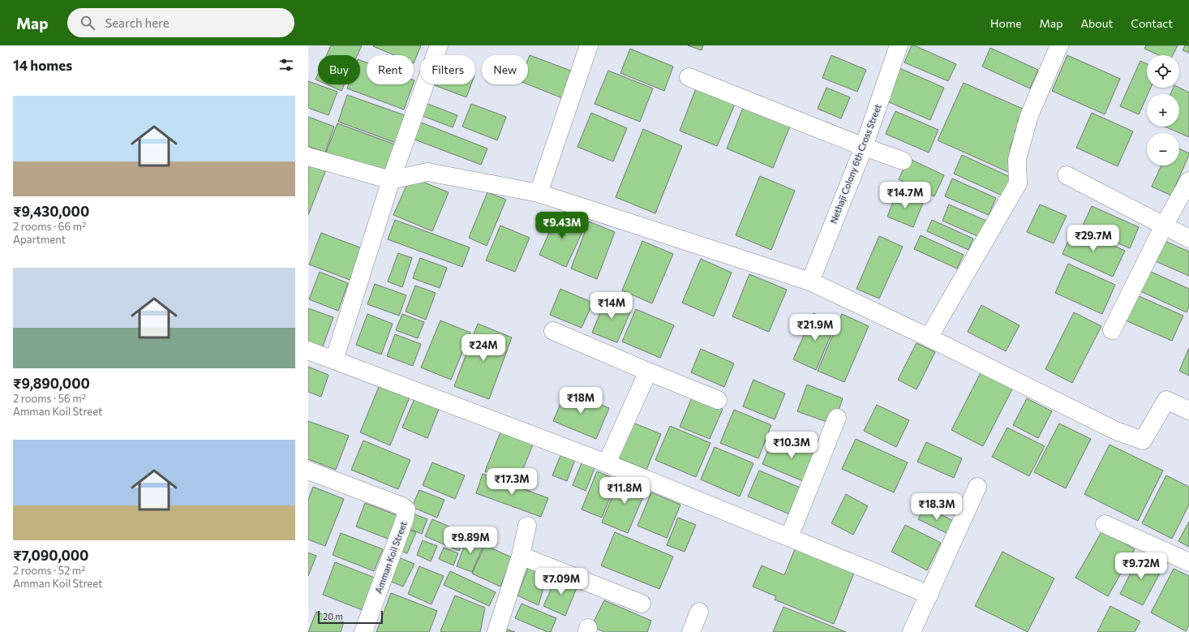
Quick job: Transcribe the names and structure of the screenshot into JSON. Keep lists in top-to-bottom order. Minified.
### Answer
{"streets":{"street":["Nethaji Colony 6th Cross Street","Amman Koil Street"]},"scale_bar":"20 m","page":{"header":"Map","search":"Search here","nav":["Home","Map","About","Contact"],"heading":"14 homes","map_buttons":["+","−"],"chip":["Buy","Rent","Filters","New"],"list":[{"name":"₹9,430,000","note":"2 rooms · 66 m² · Apartment"},{"name":"₹9,890,000","note":"2 rooms · 56 m² · Amman Koil Street"},{"name":"₹7,090,000","note":"2 rooms · 52 m² · Amman Koil Street"}],"price":["₹14.7M","₹9.43M","₹29.7M","₹14M","₹21.9M","₹24M","₹18M","₹10.3M","₹17.3M","₹11.8M","₹18.3M","₹9.89M","₹9.72M","₹7.09M"],"scale":"20 m"}}
